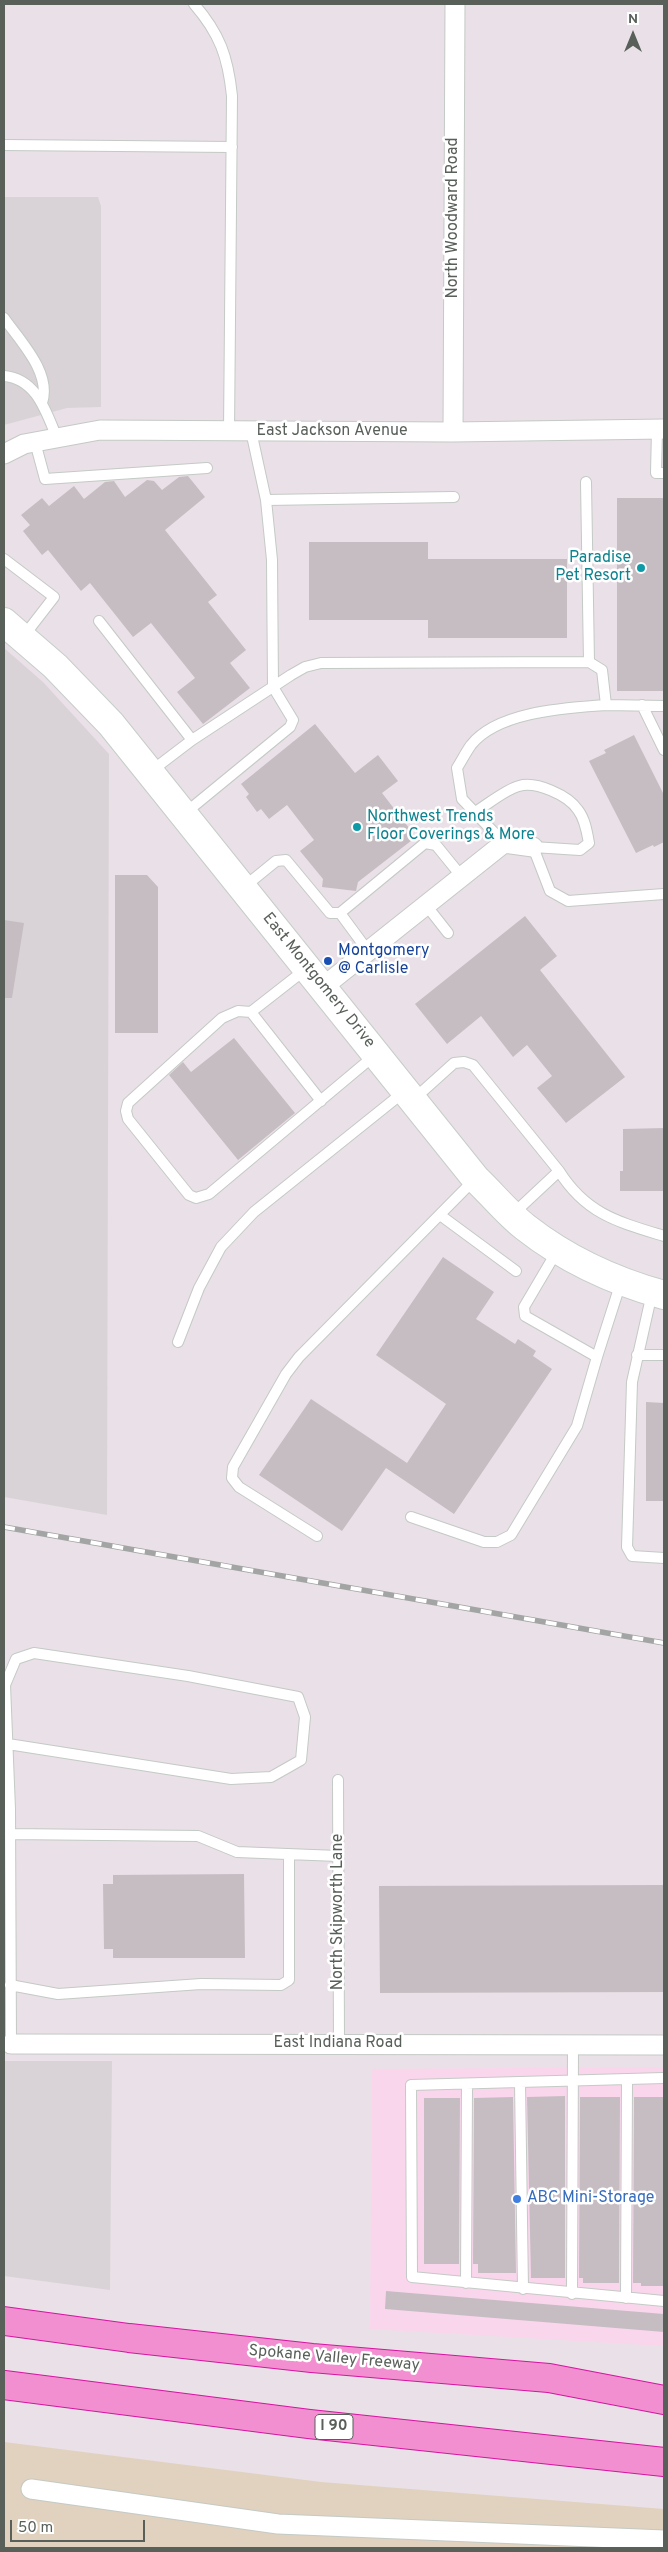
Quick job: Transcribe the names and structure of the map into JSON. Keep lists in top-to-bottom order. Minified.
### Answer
{"streets":{"highway":["Spokane Valley Freeway","I 90"],"main road":["East Montgomery Drive"],"street":["North Woodward Road","East Jackson Avenue","East Indiana Road"],"lane":["North Skipworth Lane"]},"crossings":[["North Woodward Road","East Jackson Avenue"],["North Skipworth Lane","East Indiana Road"]],"places":["Paradise Pet Resort","Northwest Trends Floor Coverings & More","Montgomery @ Carlisle","ABC Mini-Storage"],"scale_bar":"50 m","north":"top"}
